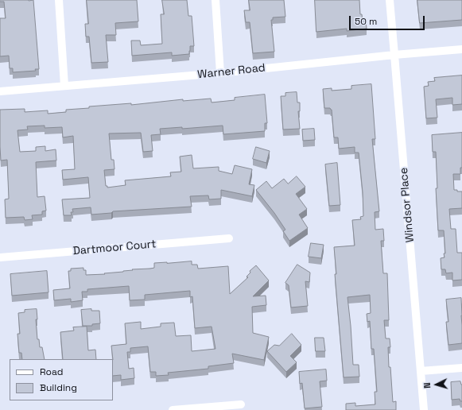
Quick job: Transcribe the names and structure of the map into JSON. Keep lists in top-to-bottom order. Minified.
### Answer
{"streets":{"street":["Warner Road","Windsor Place","Dartmoor Court"]},"crossings":[["Warner Road","Windsor Place"]],"legend":["Road","Building"],"scale_bar":"50 m","north":"left"}
